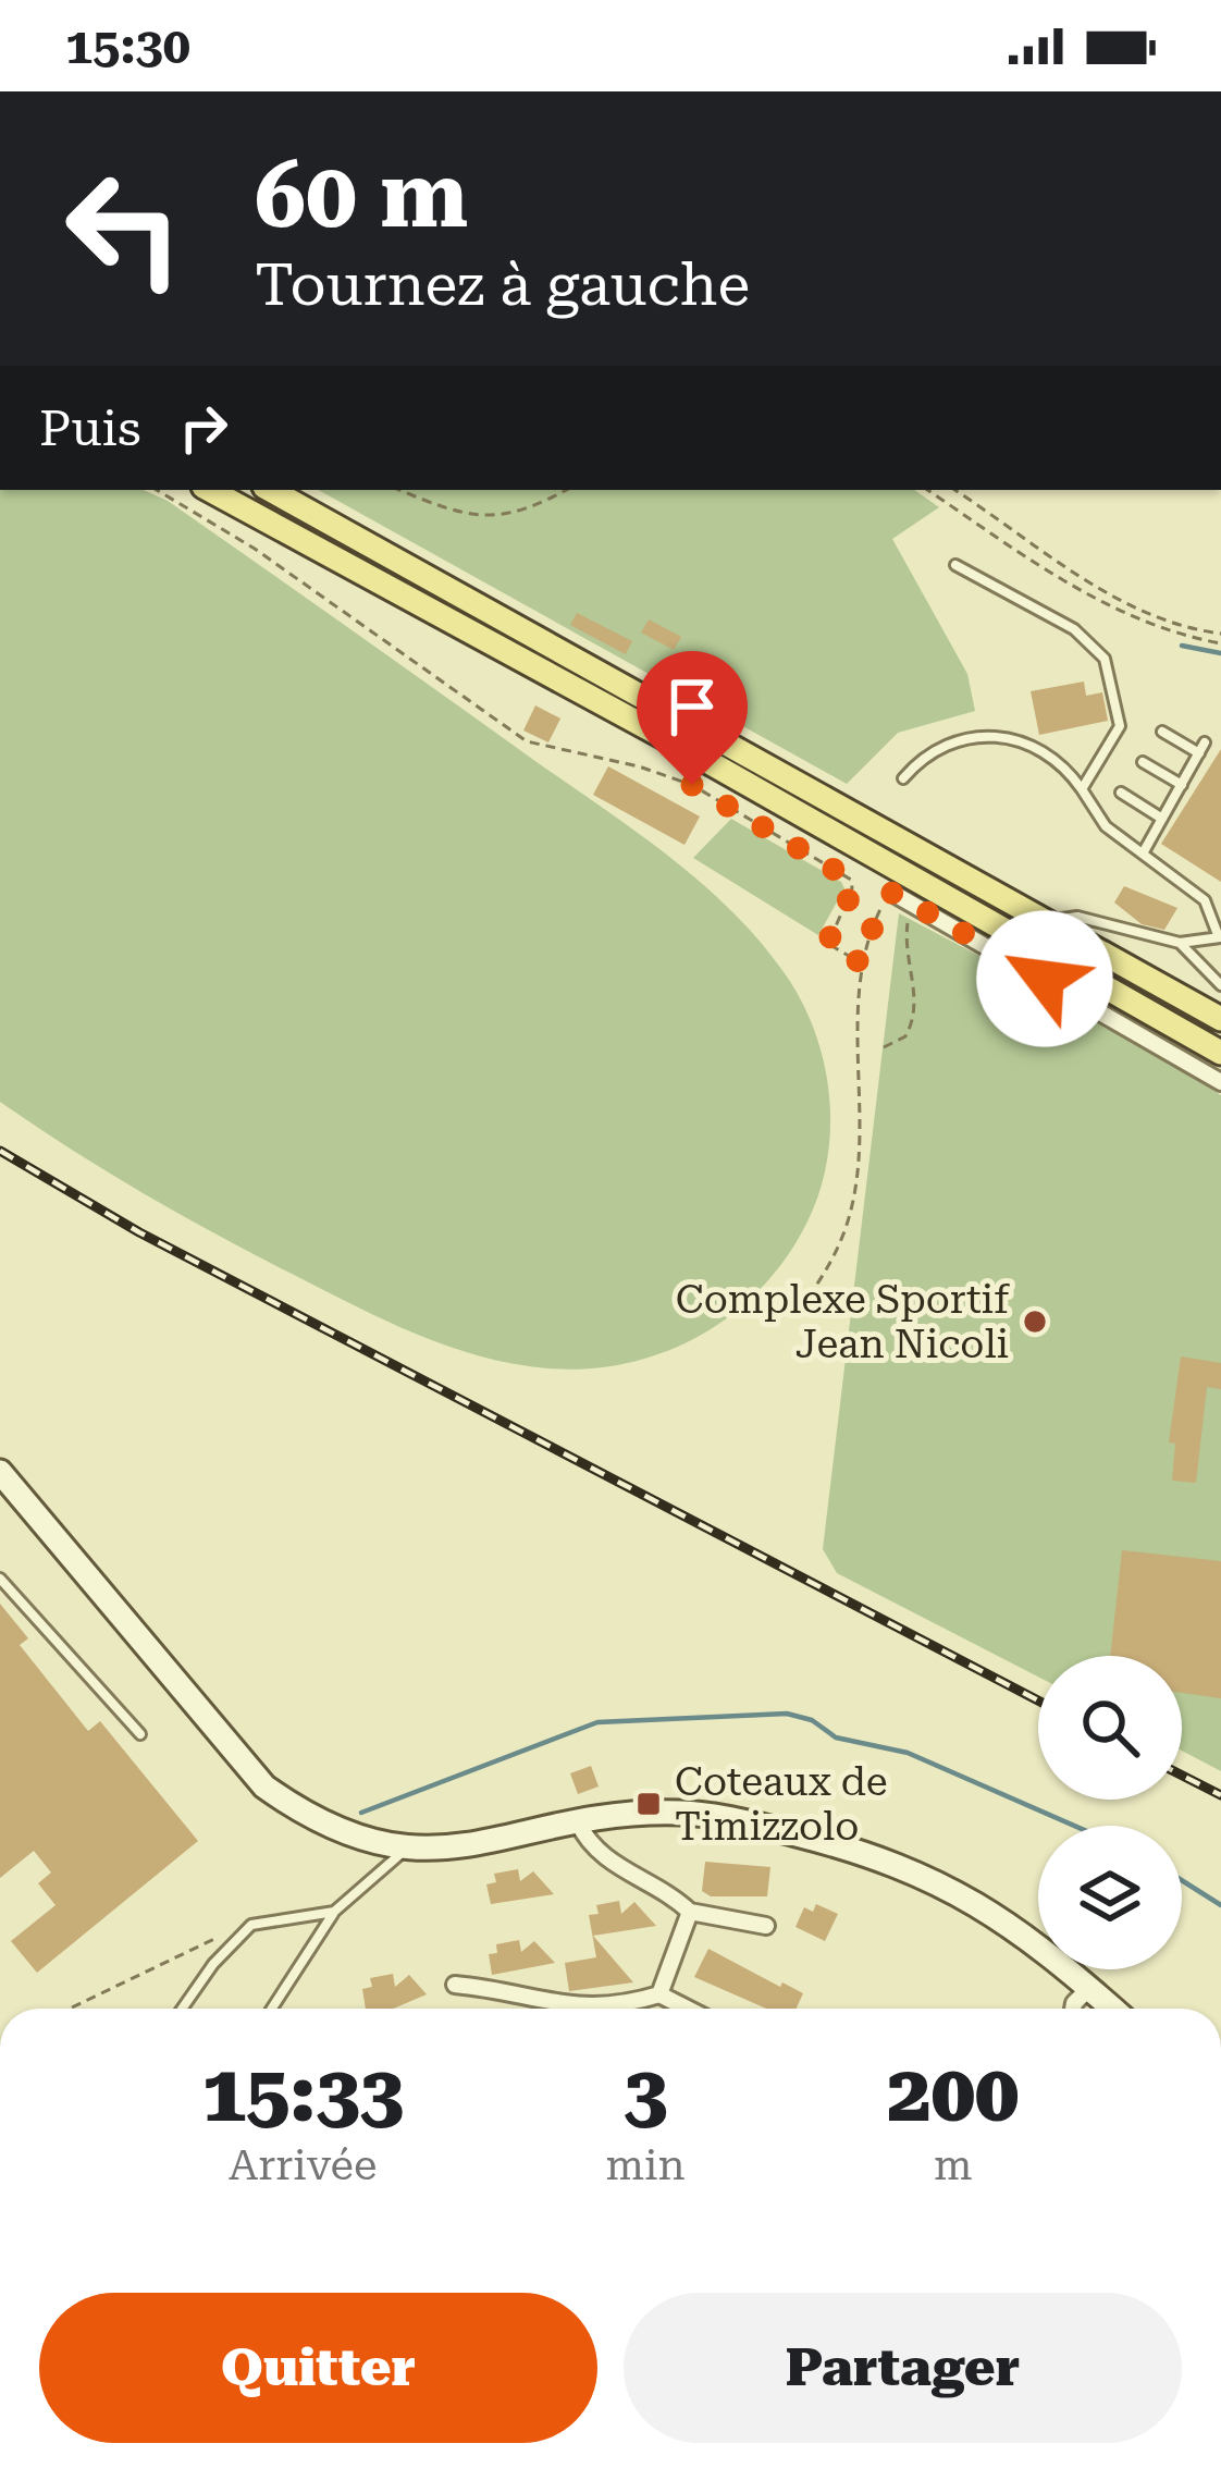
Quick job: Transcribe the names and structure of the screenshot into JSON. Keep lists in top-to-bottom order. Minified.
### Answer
{"places":{"other":["Complexe Sportif Jean Nicoli"],"transit":["Coteaux de Timizzolo"]},"page":{"status":"15:30","turn":["60 m","Tournez à gauche"],"then":"Puis","eta":["15:33","Arrivée","3","min","200","m"],"buttons":["Quitter","Partager"]}}
